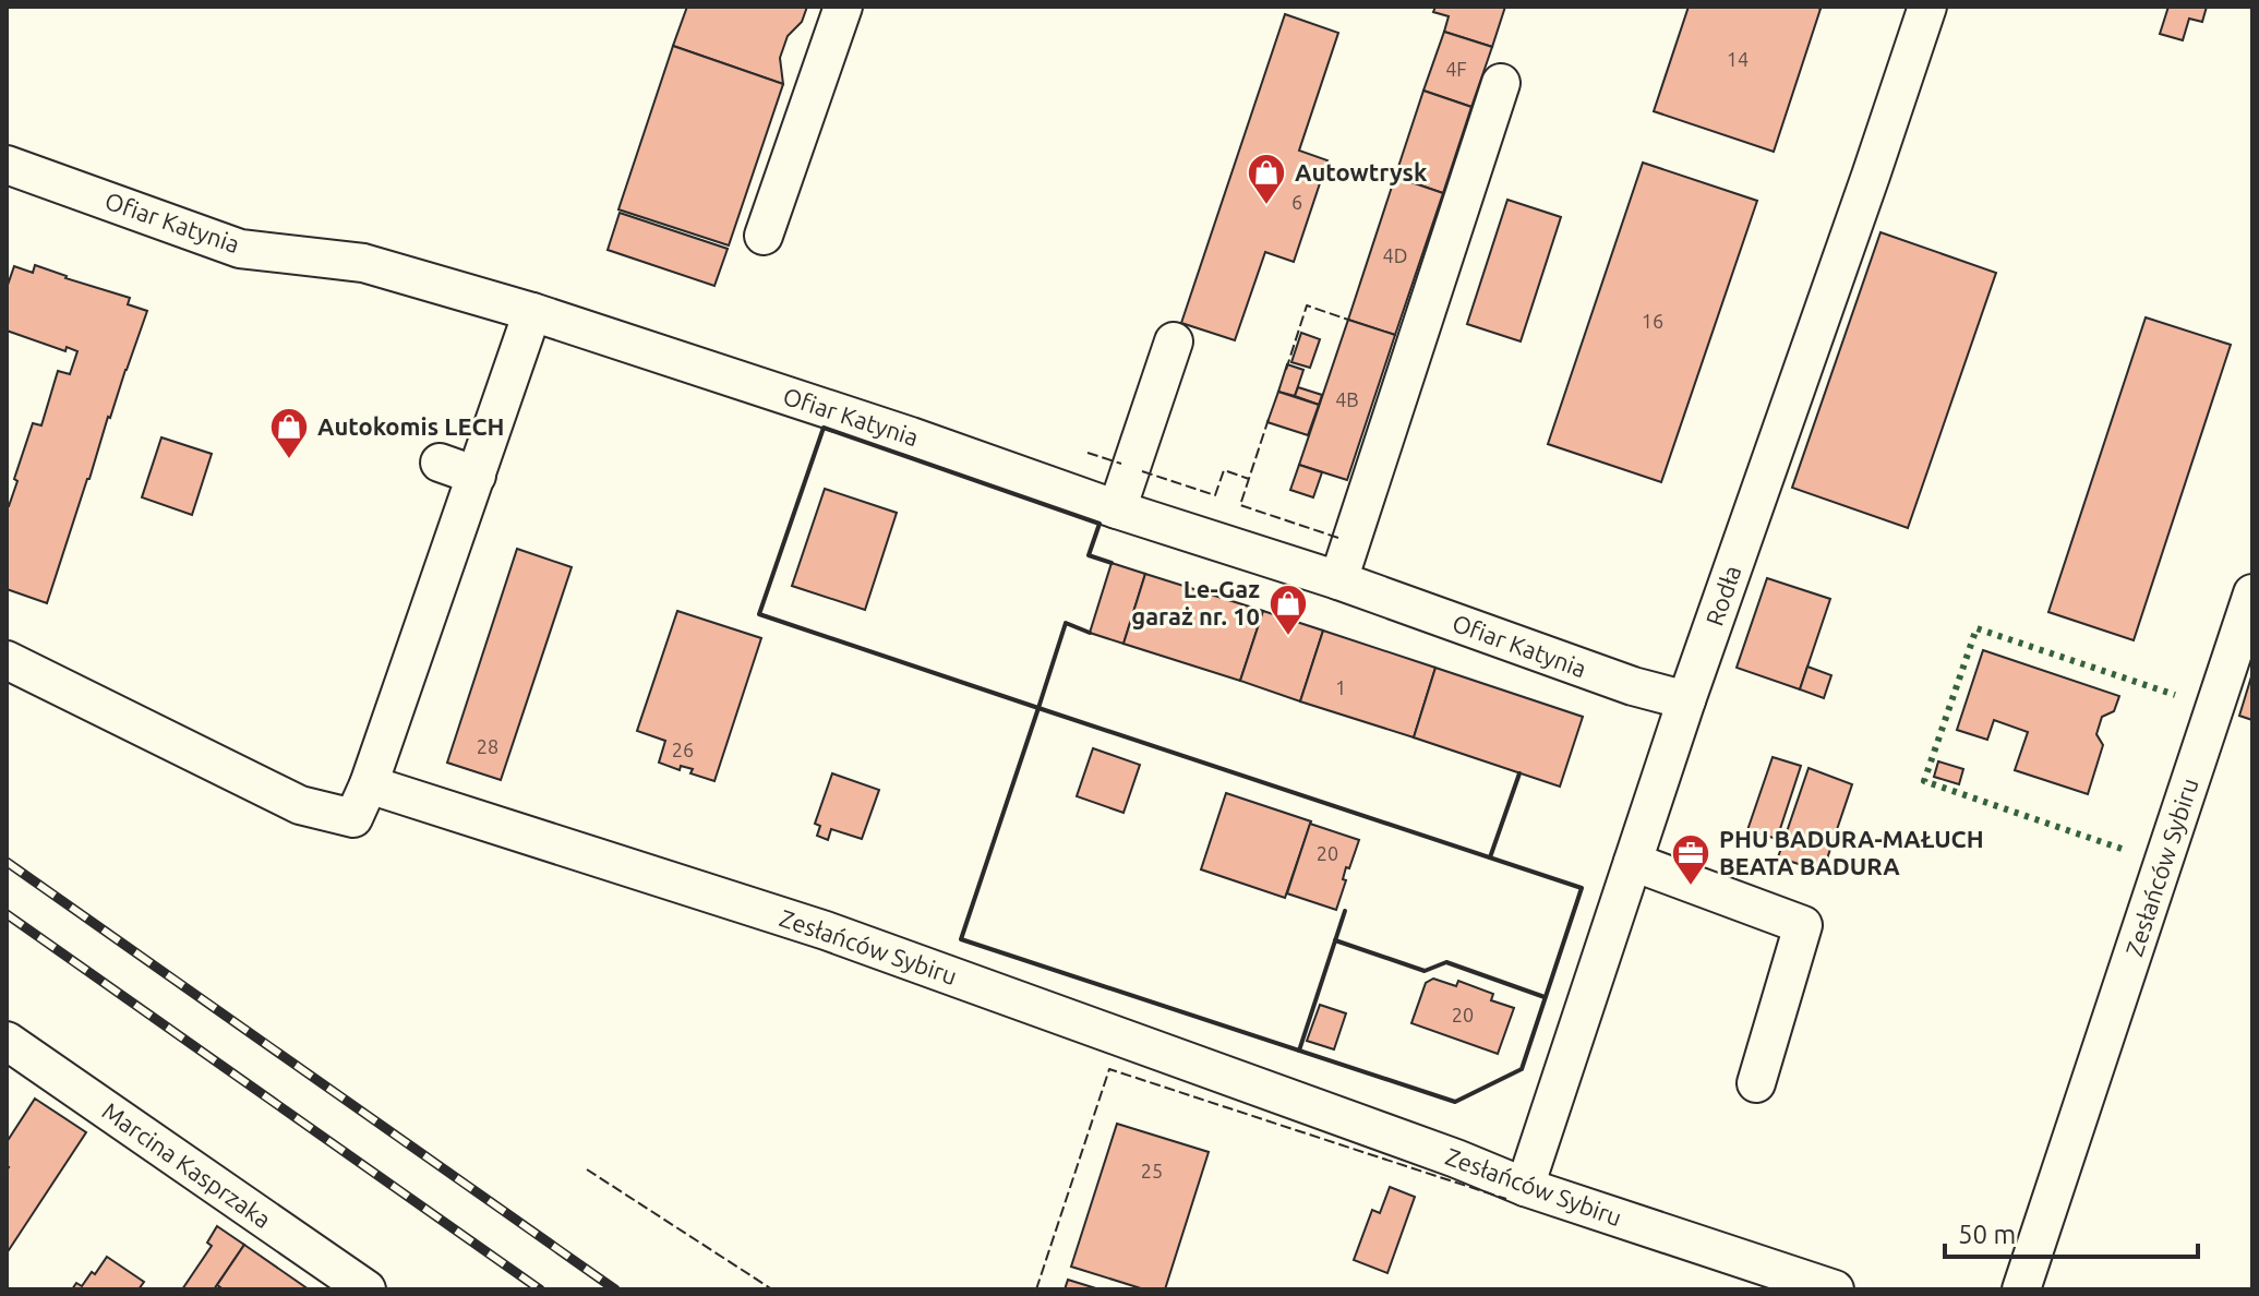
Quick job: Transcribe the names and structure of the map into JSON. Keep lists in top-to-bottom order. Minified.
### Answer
{"streets":{"street":["Ofiar Katynia","Rodła","Zesłańców Sybiru","Marcina Kasprzaka"]},"crossings":[["Ofiar Katynia","Rodła"],["Rodła","Zesłańców Sybiru"]],"places":{"shop":["Autowtrysk","Autokomis LECH","Le-Gaz garaż nr. 10"],"office":["PHU BADURA-MAŁUCH BEATA BADURA"]},"house_numbers":["14","4F","6","4D","16","4B","1","28","26","20","20","25"],"scale_bar":"50 m"}
